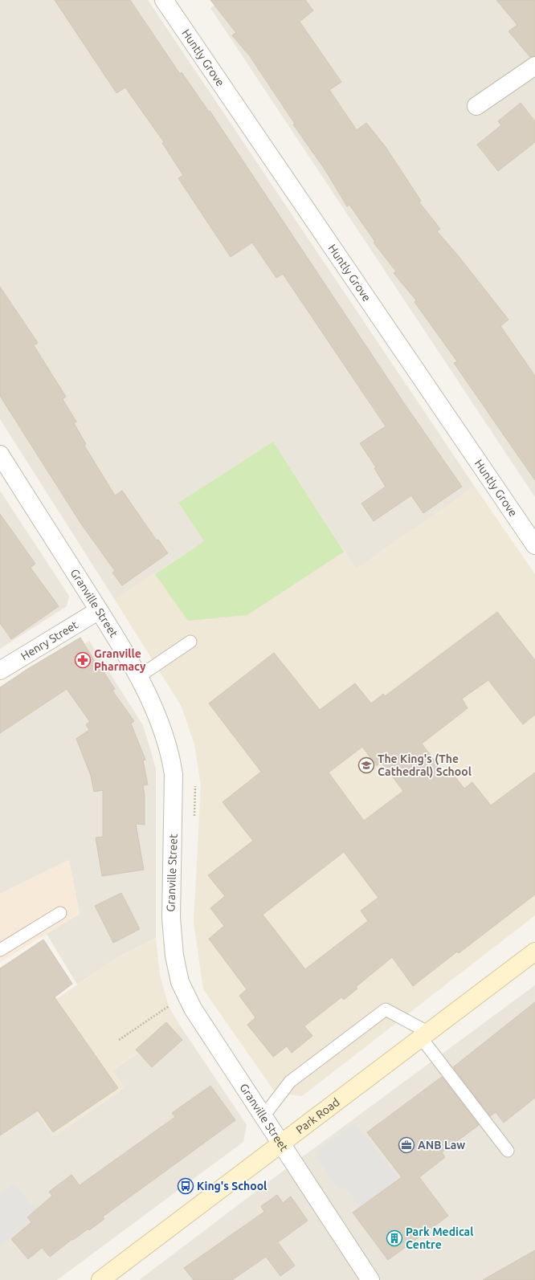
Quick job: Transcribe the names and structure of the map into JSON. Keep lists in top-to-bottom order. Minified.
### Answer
{"streets":{"street":["Huntly Grove","Granville Street","Henry Street","Park Road"]},"crossings":[["Granville Street","Henry Street"],["Granville Street","Park Road"]],"places":{"pharmacy":["Granville Pharmacy"],"school or university":["The King's (The Cathedral) School"],"office":["ANB Law"],"bus stop":["King's School"],"building":["Park Medical Centre"]}}
